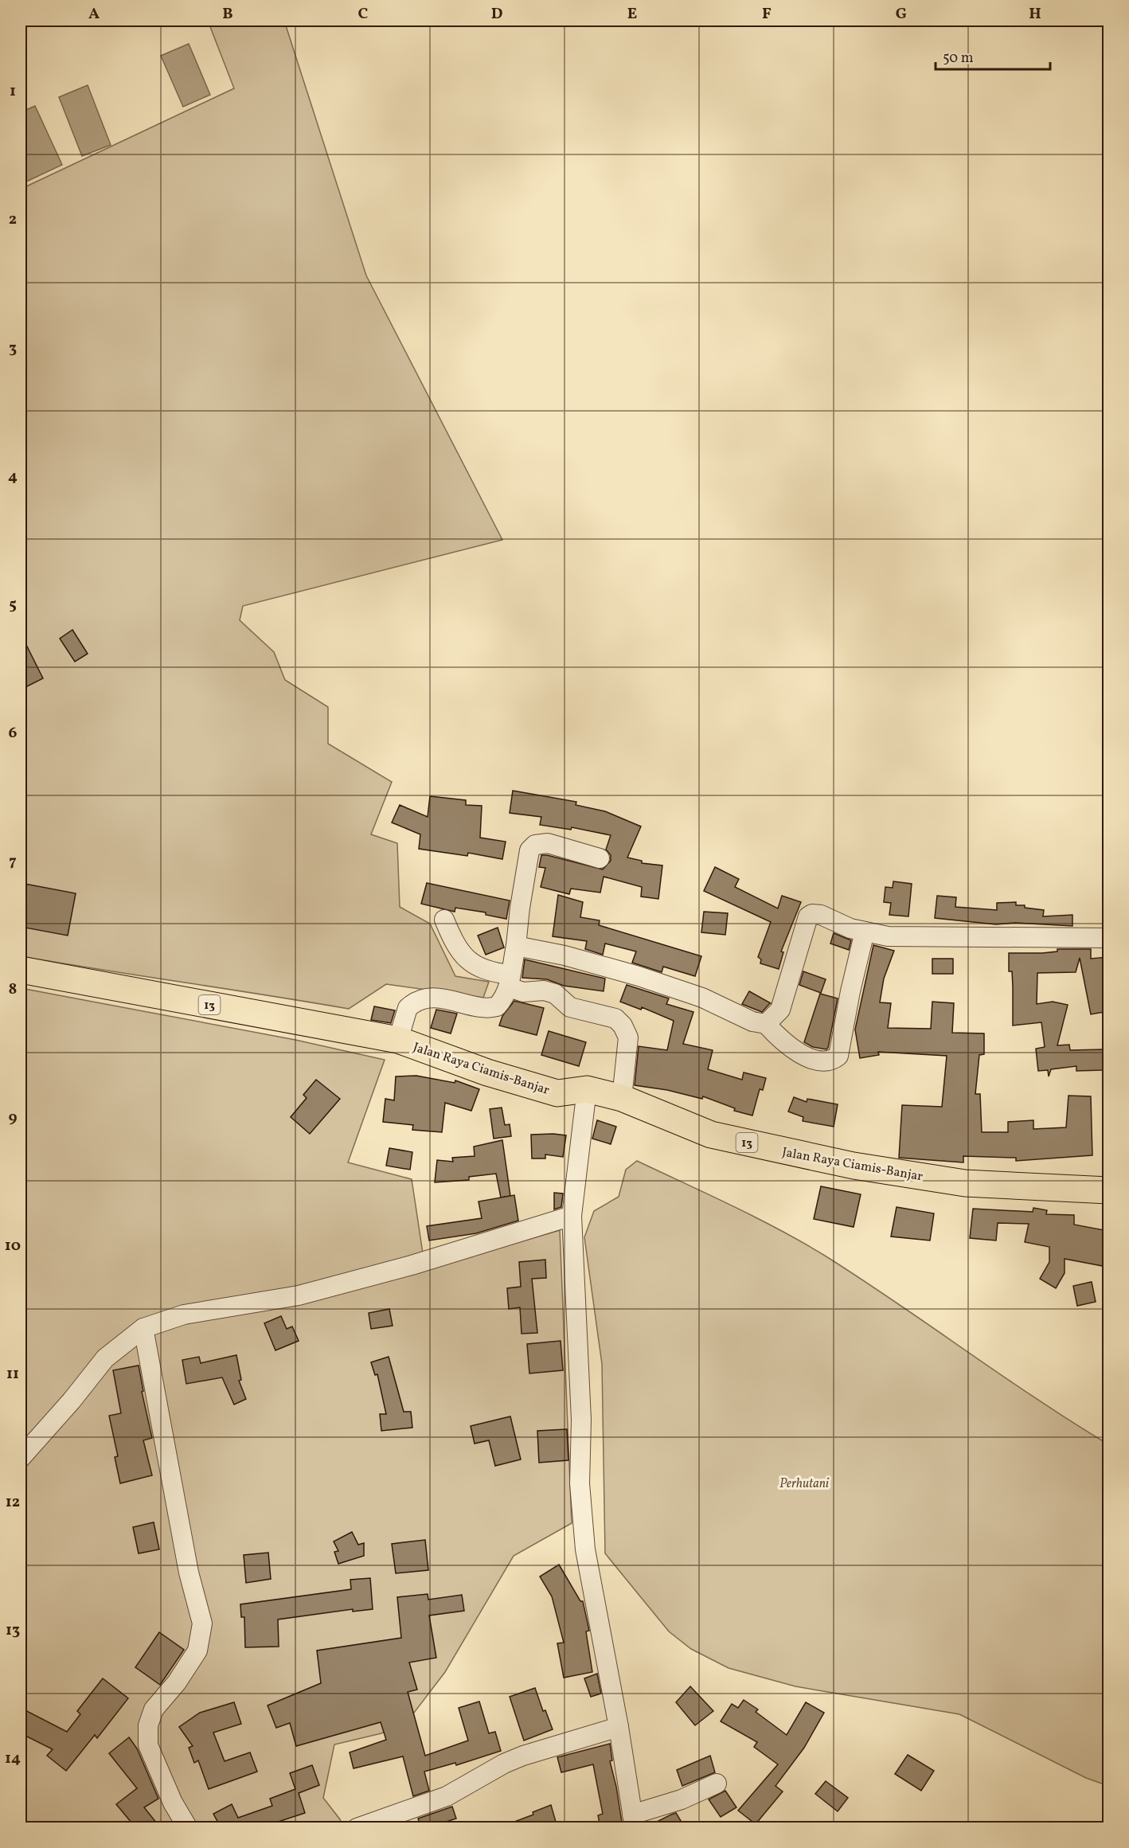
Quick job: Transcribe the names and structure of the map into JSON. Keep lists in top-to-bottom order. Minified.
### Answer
{"streets":{"highway":["13","Jalan Raya Ciamis-Banjar"]},"parks":["Perhutani"],"scale_bar":"50 m","grid":{"columns":["A","B","C","D","E","F","G","H"],"rows":["1","2","3","4","5","6","7","8","9","10","11","12","13","14"]}}
